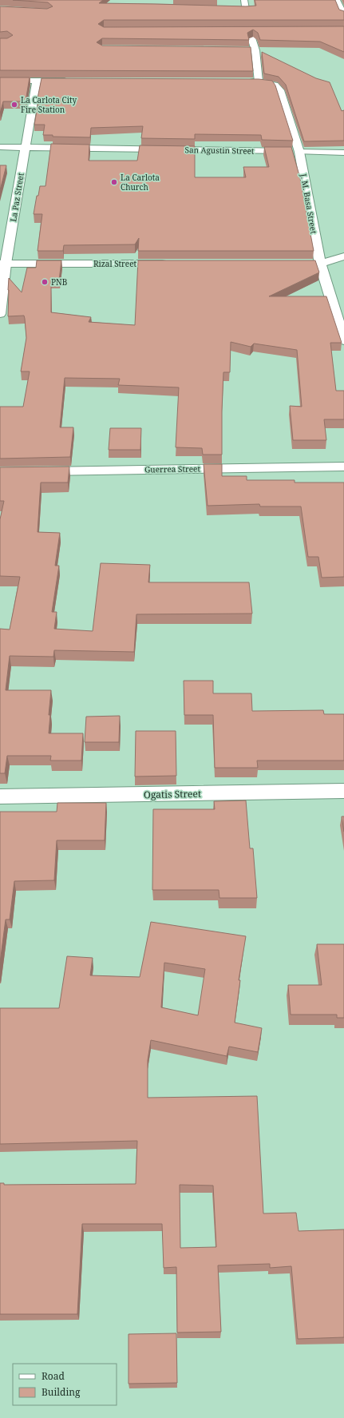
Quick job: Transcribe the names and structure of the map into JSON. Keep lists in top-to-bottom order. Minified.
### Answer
{"streets":{"street":["San Agustin Street","La Paz Street","J. M. Basa Street","Rizal Street","Guerrea Street","Ogatis Street"]},"crossings":[["San Agustin Street","La Paz Street"],["San Agustin Street","J. M. Basa Street"],["La Paz Street","Rizal Street"]],"places":["La Carlota City Fire Station","La Carlota Church","PNB"],"legend":["Road","Building"]}
